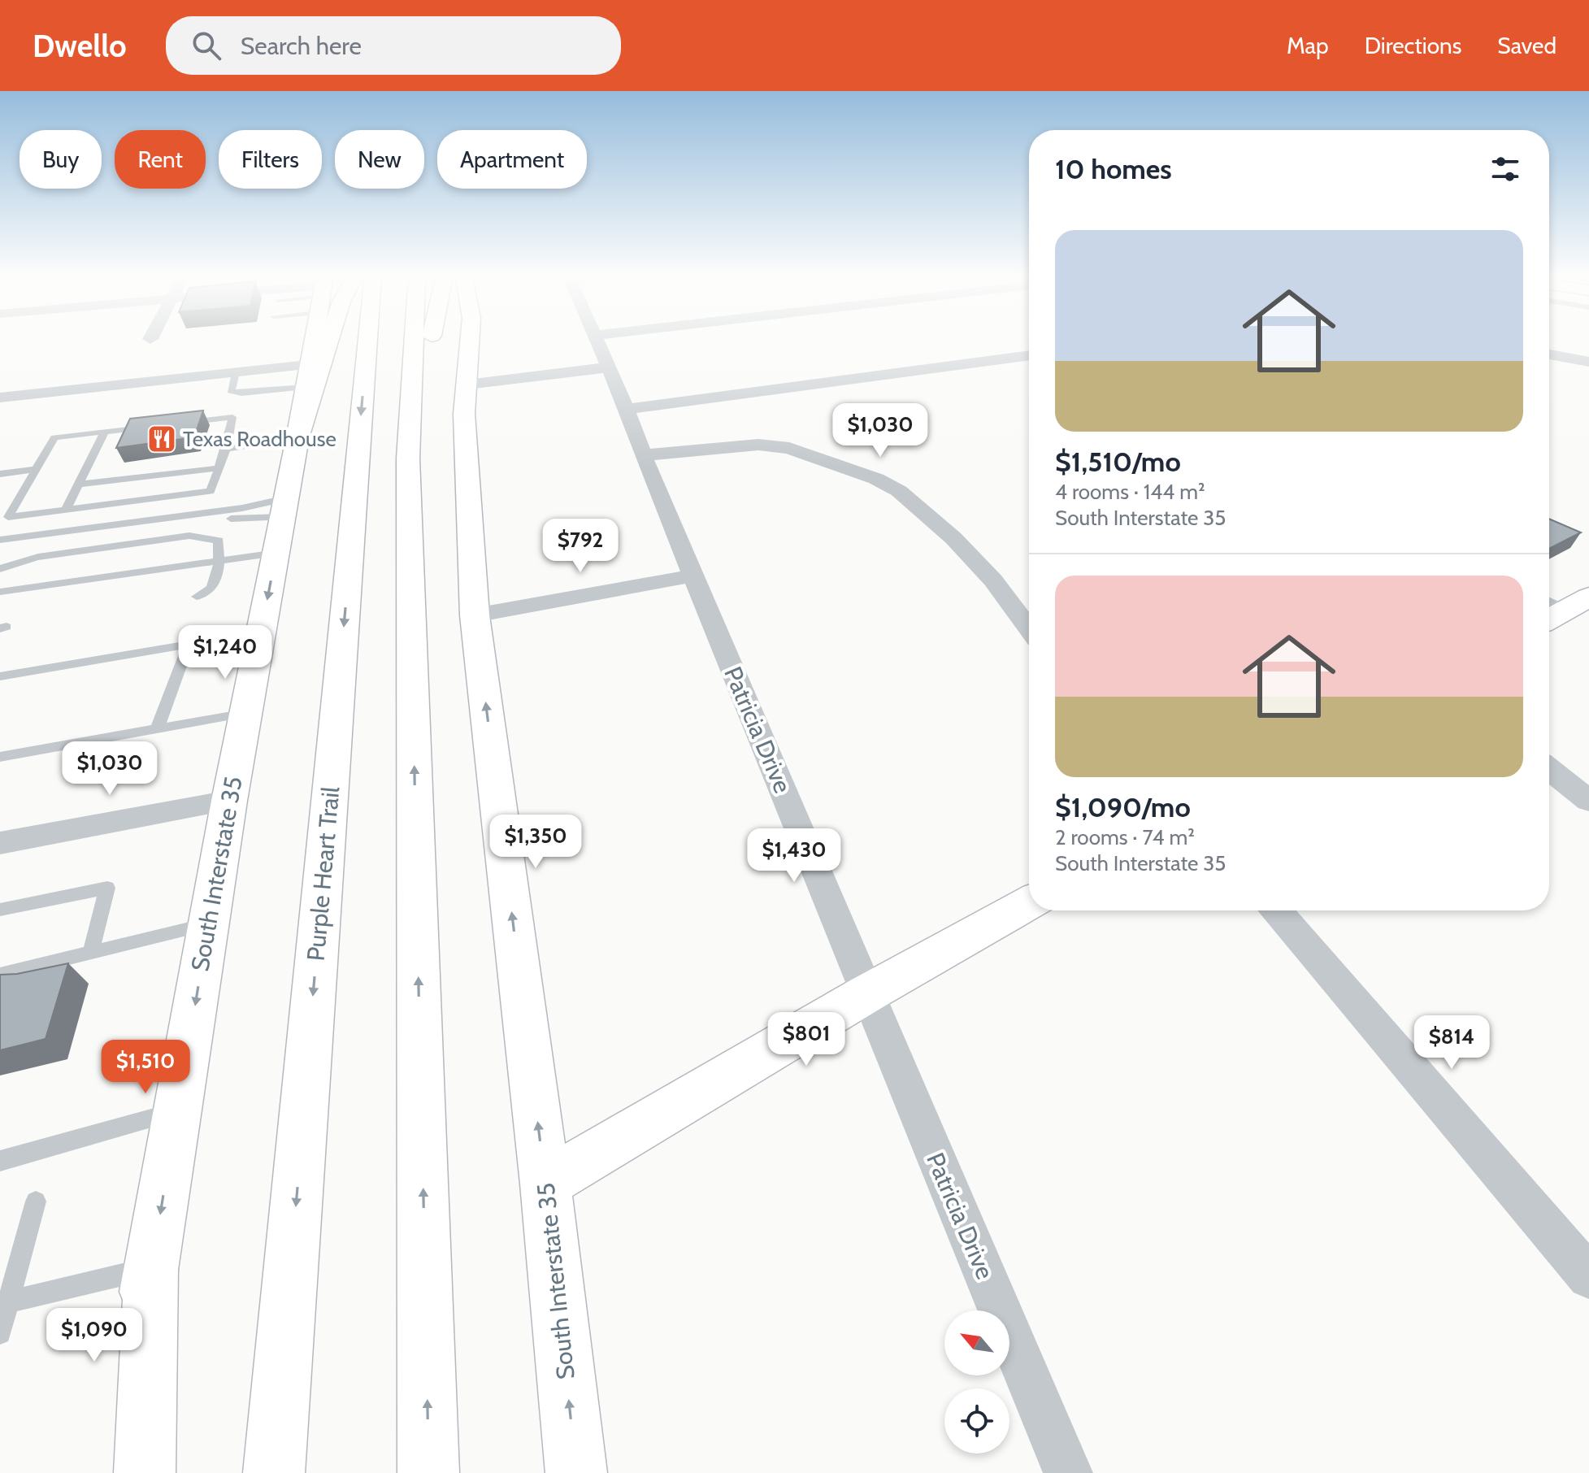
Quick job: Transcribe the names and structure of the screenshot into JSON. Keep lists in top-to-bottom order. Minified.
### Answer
{"streets":{"main road":["South Interstate 35","Purple Heart Trail"],"street":["Patricia Drive"]},"places":{"restaurant":["Texas Roadhouse"]},"north":"top left","page":{"header":"Dwello","search":"Search here","nav":["Map","Directions","Saved"],"chip":["Buy","Rent","Filters","New","Apartment"],"heading":"10 homes","list":[{"name":"$1,510/mo","note":"4 rooms · 144 m² · South Interstate 35"},{"name":"$1,090/mo","note":"2 rooms · 74 m² · South Interstate 35"}],"price":["$1,030","$792","$1,240","$1,030","$1,350","$1,430","$801","$814","$1,510","$1,090"]}}
